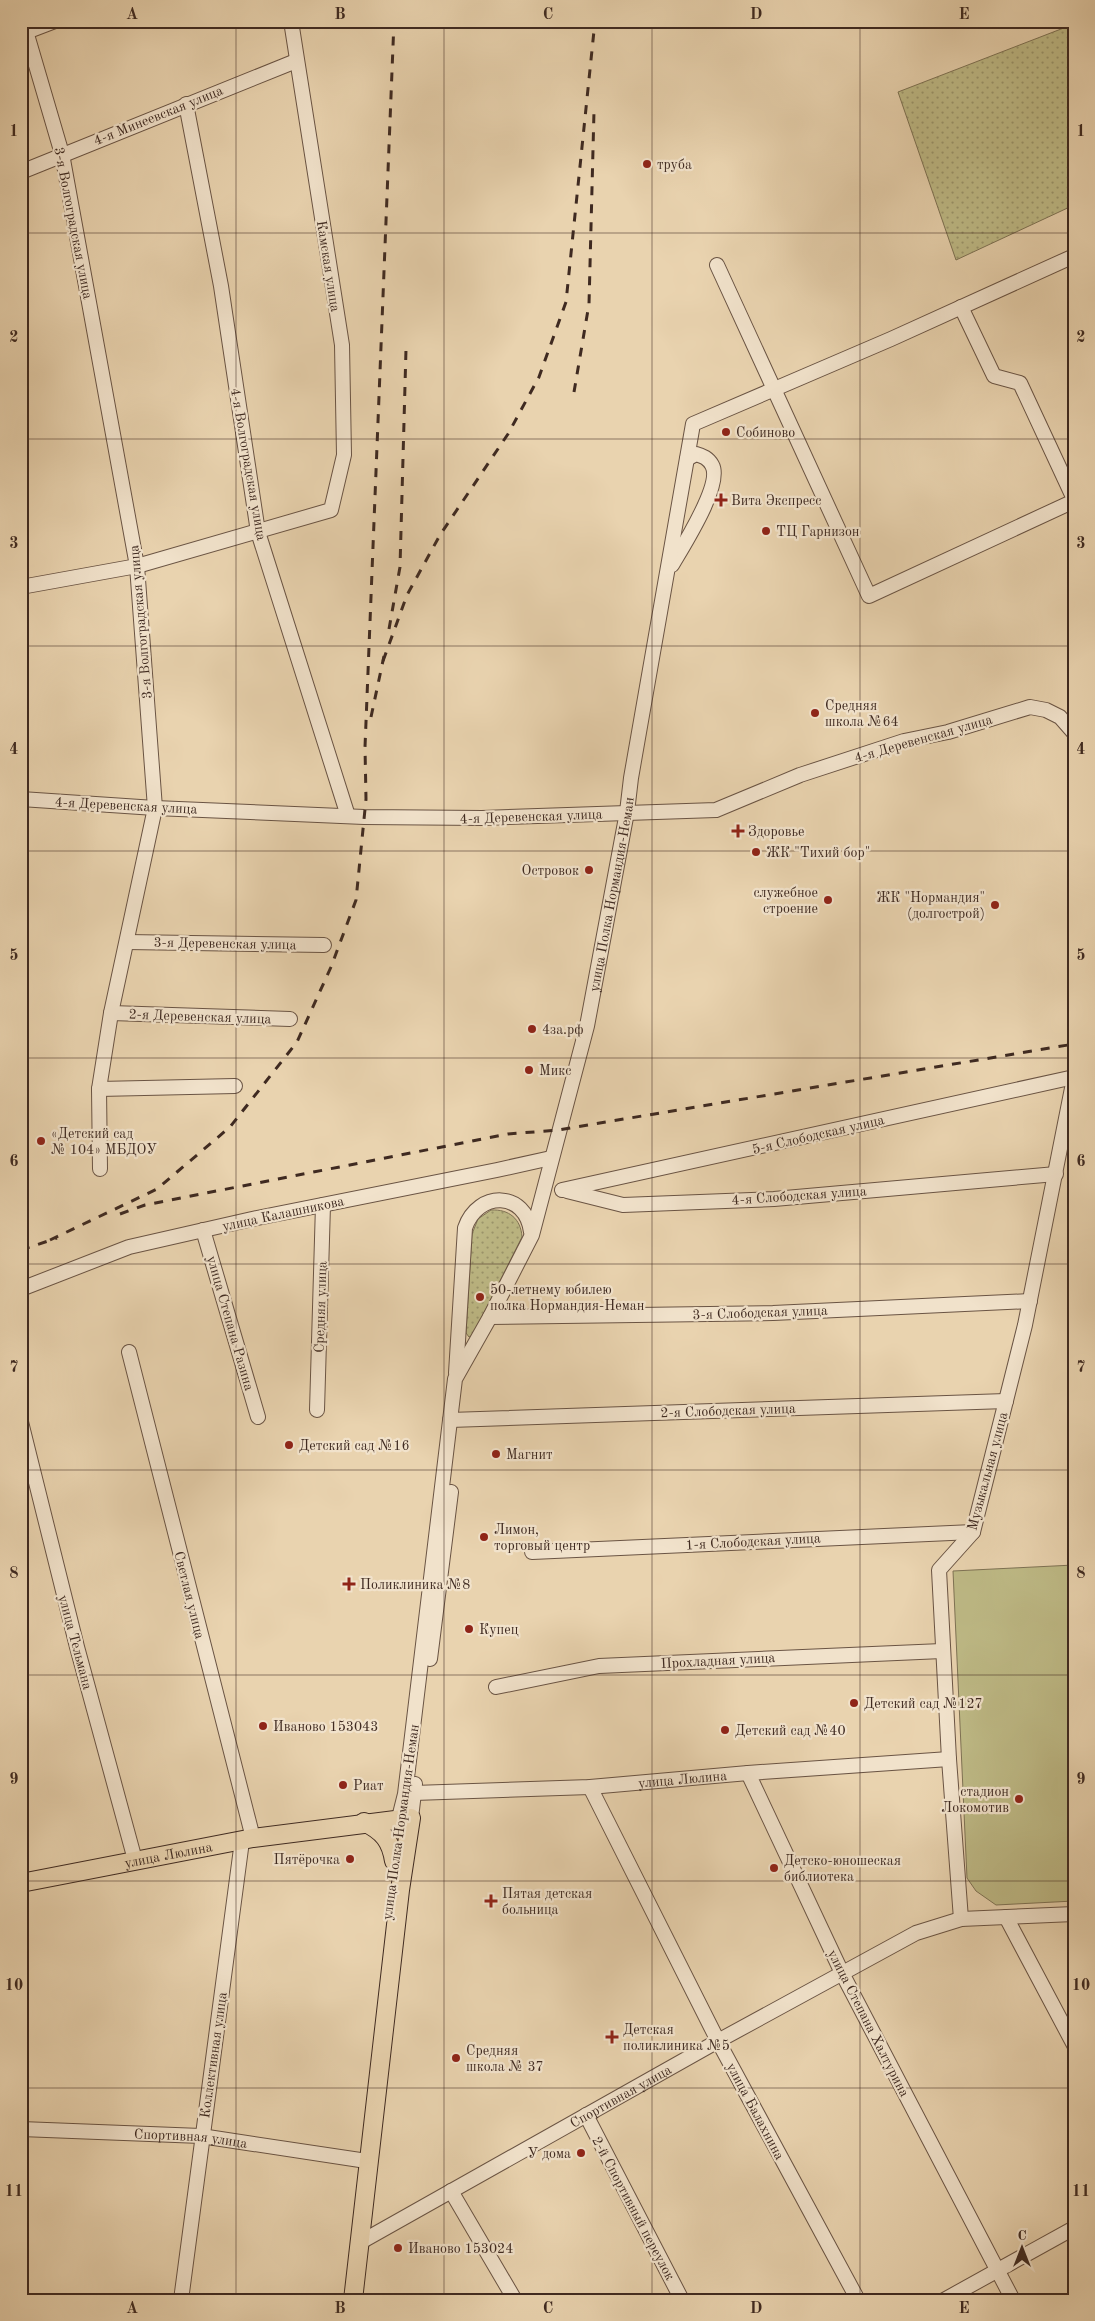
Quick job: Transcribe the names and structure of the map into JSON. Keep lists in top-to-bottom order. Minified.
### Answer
{"streets":{"main road":["улица Полка Нормандия-Неман","улица Люлина"],"street":["4-я Минеевская улица","3-я Волгоградская улица","Камская улица","4-я Волгоградская улица","4-я Деревенская улица","3-я Деревенская улица","2-я Деревенская улица","5-я Слободская улица","4-я Слободская улица","улица Калашникова","Средняя улица","3-я Слободская улица","улица Степана Разина","2-я Слободская улица","Музыкальная улица","1-я Слободская улица","Светлая улица","улица Тельмана","Прохладная улица","улица Степана Халтурина","Коллективная улица","Спортивная улица","улица Балахнина","2-й Спортивный переулок"]},"crossings":[["4-я Минеевская улица","3-я Волгоградская улица"],["4-я Минеевская улица","Камская улица"],["4-я Минеевская улица","4-я Волгоградская улица"],["3-я Волгоградская улица","4-я Деревенская улица"],["3-я Волгоградская улица","3-я Деревенская улица"],["3-я Волгоградская улица","2-я Деревенская улица"],["Камская улица","4-я Волгоградская улица"],["4-я Волгоградская улица","4-я Деревенская улица"],["4-я Деревенская улица","улица Полка Нормандия-Неман"],["улица Полка Нормандия-Неман","4-я Слободская улица"],["улица Полка Нормандия-Неман","улица Калашникова"],["улица Полка Нормандия-Неман","3-я Слободская улица"],["улица Полка Нормандия-Неман","2-я Слободская улица"],["улица Полка Нормандия-Неман","улица Люлина"],["улица Полка Нормандия-Неман","Спортивная улица"],["5-я Слободская улица","4-я Слободская улица"],["5-я Слободская улица","Музыкальная улица"],["4-я Слободская улица","Музыкальная улица"],["улица Калашникова","Средняя улица"],["улица Калашникова","улица Степана Разина"],["3-я Слободская улица","Музыкальная улица"],["2-я Слободская улица","Музыкальная улица"],["Музыкальная улица","1-я Слободская улица"],["Музыкальная улица","Прохладная улица"],["Музыкальная улица","улица Люлина"],["Музыкальная улица","Спортивная улица"],["Светлая улица","улица Люлина"],["Светлая улица","Коллективная улица"],["улица Тельмана","улица Люлина"],["улица Люлина","улица Степана Халтурина"],["улица Люлина","Коллективная улица"],["улица Люлина","улица Балахнина"],["улица Степана Халтурина","Спортивная улица"],["Коллективная улица","Спортивная улица"],["Спортивная улица","улица Балахнина"],["Спортивная улица","2-й Спортивный переулок"]],"places":{"other":["труба","Собиново","ТЦ Гарнизон","Средняя школа №64","ЖК \"Тихий бор\"","Островок","служебное строение","ЖК \"Нормандия\" (долгострой)","4за.рф","Микс","«Детский сад № 104» МБДОУ","50-летнему юбилею полка Нормандия-Неман","Детский сад №16","Магнит","Лимон, торговый центр","Купец","Детский сад №127","Иваново 153043","Детский сад №40","Риат","стадион Локомотив","Пятёрочка","Детско-юношеская библиотека","Средняя школа № 37","У дома","Иваново 153024"],"health":["Вита Экспресс","Здоровье","Поликлиника №8","Пятая детская больница","Детская поликлиника №5"]},"north":"top","grid":{"columns":["A","B","C","D","E"],"rows":["1","2","3","4","5","6","7","8","9","10","11"]}}
